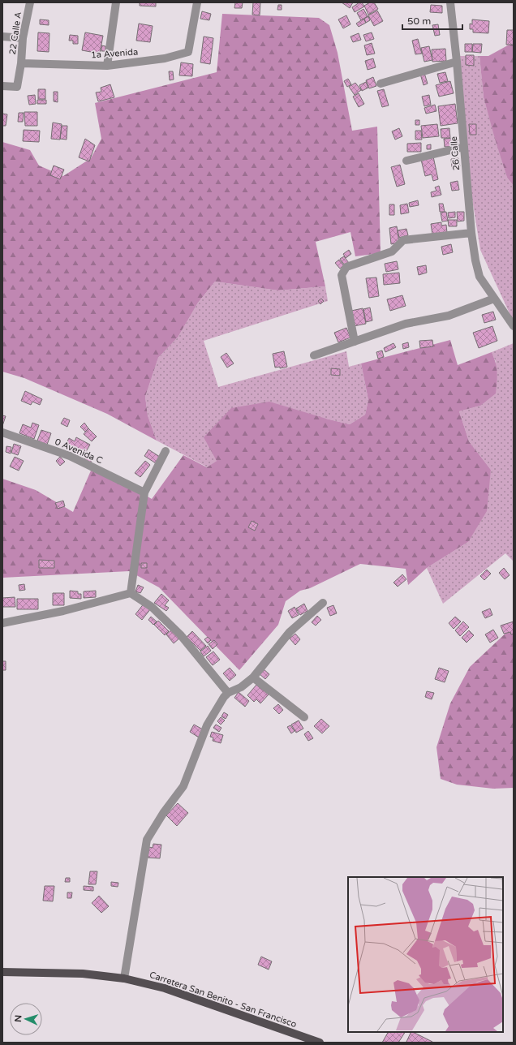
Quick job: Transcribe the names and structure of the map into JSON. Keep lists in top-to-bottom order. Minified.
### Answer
{"streets":{"main road":["Carretera San Benito - San Francisco"],"street":["22 Calle A","1a Avenida","26 Calle","0 Avenida C"]},"crossings":[["22 Calle A","1a Avenida"]],"scale_bar":"50 m","north":"left"}
